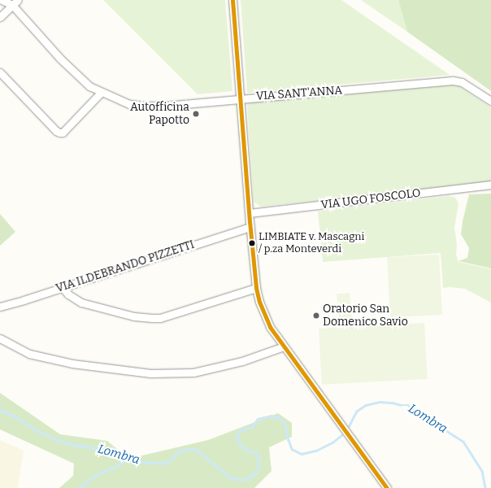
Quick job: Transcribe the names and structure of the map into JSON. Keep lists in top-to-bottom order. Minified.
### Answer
{"streets":{"street":["VIA SANT'ANNA","VIA UGO FOSCOLO","VIA ILDEBRANDO PIZZETTI"]},"water":["Lombra"],"places":["Autofficina Papotto","LIMBIATE v. Mascagni / p.za Monteverdi","Oratorio San Domenico Savio"]}
